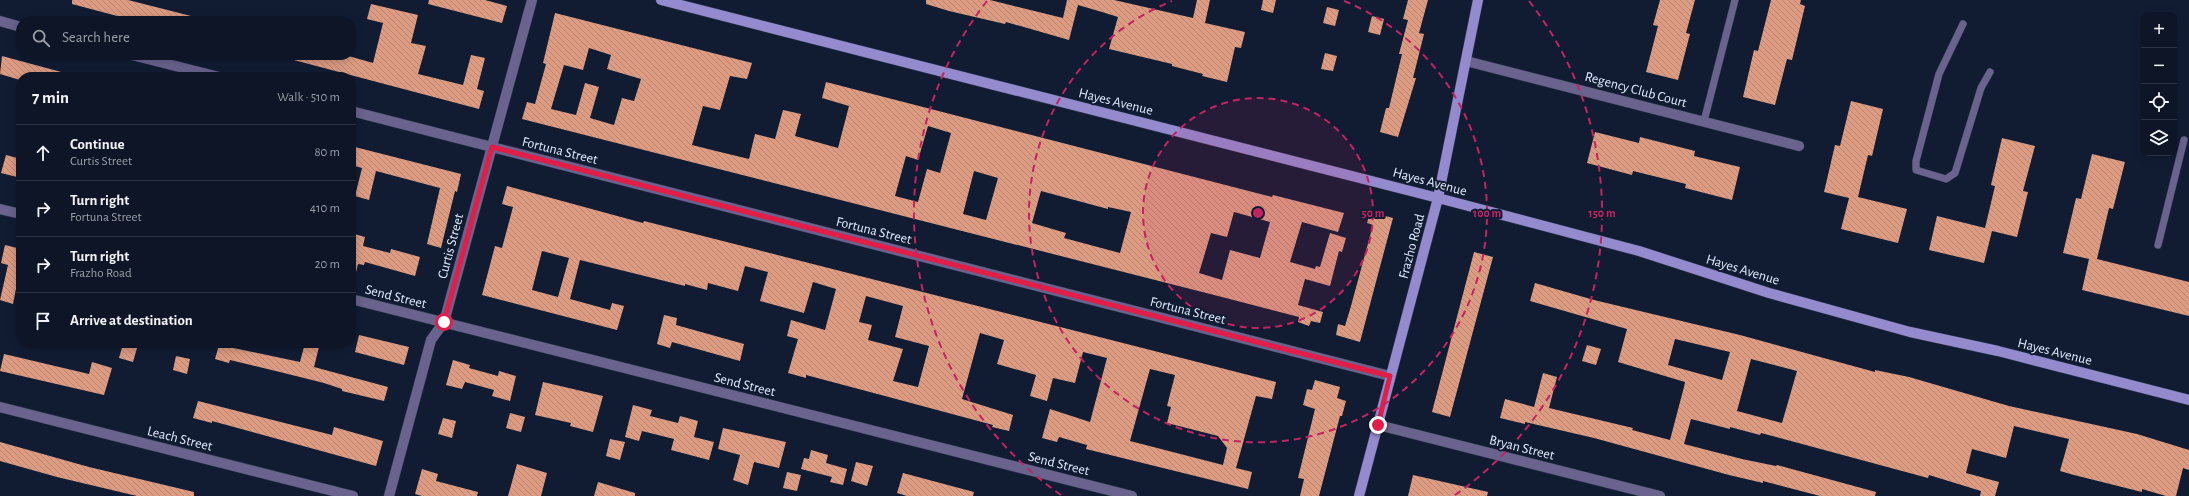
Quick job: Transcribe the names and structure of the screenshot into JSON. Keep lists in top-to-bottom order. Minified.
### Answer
{"streets":{"street":["Regency Club Court","Hayes Avenue","Fortuna Street","Curtis Street","Frazho Road","Send Street","Leach Street","Bryan Street"]},"crossings":[["Regency Club Court","Frazho Road"],["Hayes Avenue","Frazho Road"],["Fortuna Street","Curtis Street"],["Fortuna Street","Frazho Road"],["Curtis Street","Send Street"],["Frazho Road","Bryan Street"]],"page":{"map_buttons":["+","−"],"search":"Search here","heading":["7 min","Walk · 510 m"],"list":[["Continue","Curtis Street","80 m"],["Turn right","Fortuna Street","410 m"],["Turn right","Frazho Road","20 m"],"Arrive at destination"]},"rings":["50 m","100 m","150 m"]}
